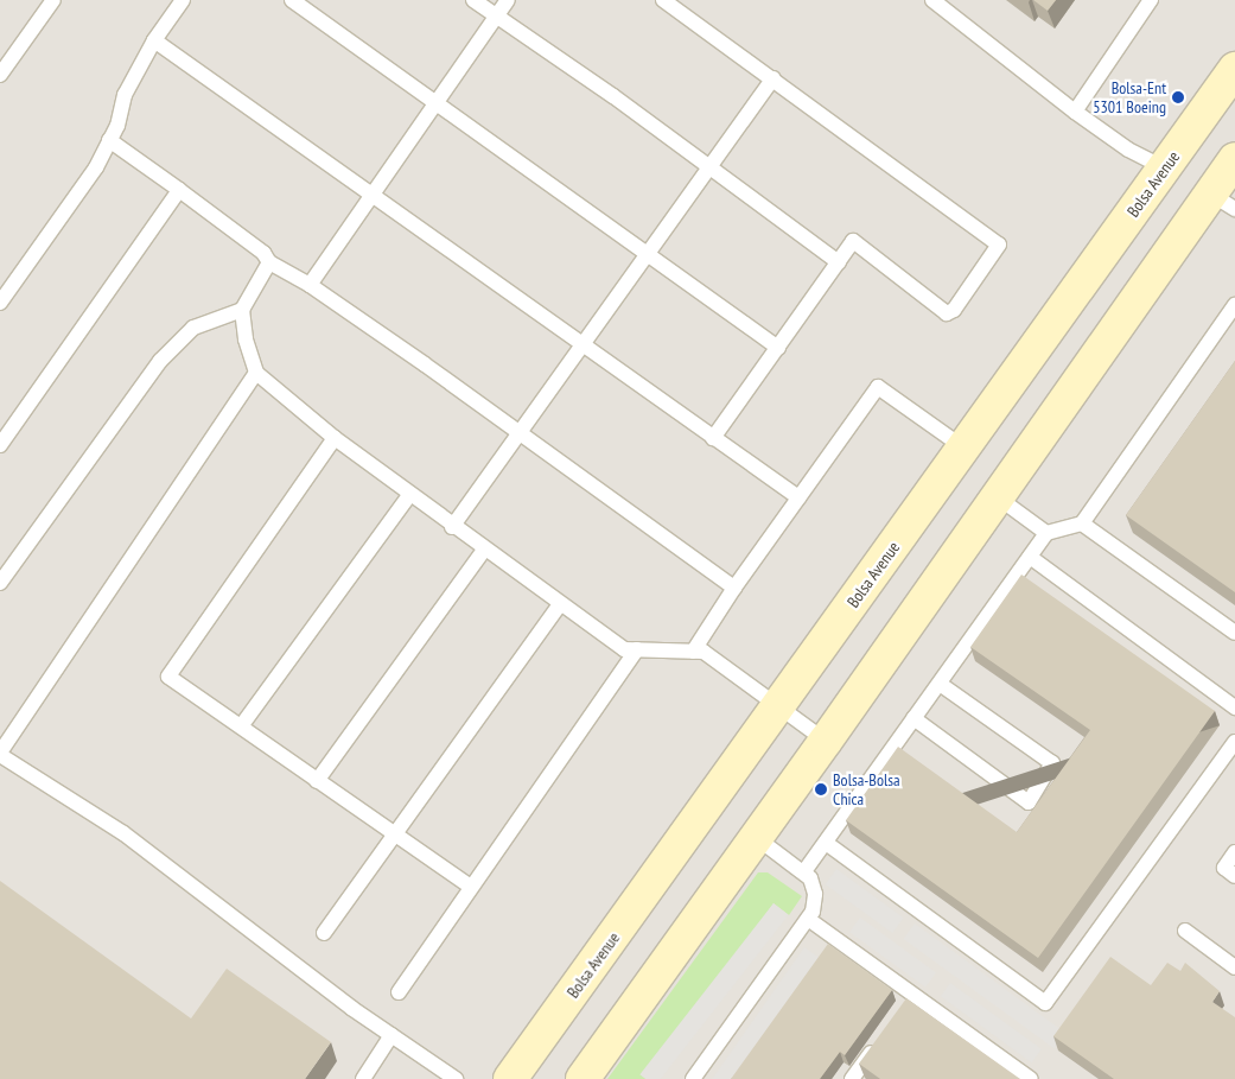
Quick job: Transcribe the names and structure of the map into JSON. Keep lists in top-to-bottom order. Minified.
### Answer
{"streets":{"main road":["Bolsa Avenue"]},"places":["Bolsa-Ent 5301 Boeing","Bolsa-Bolsa Chica"]}
